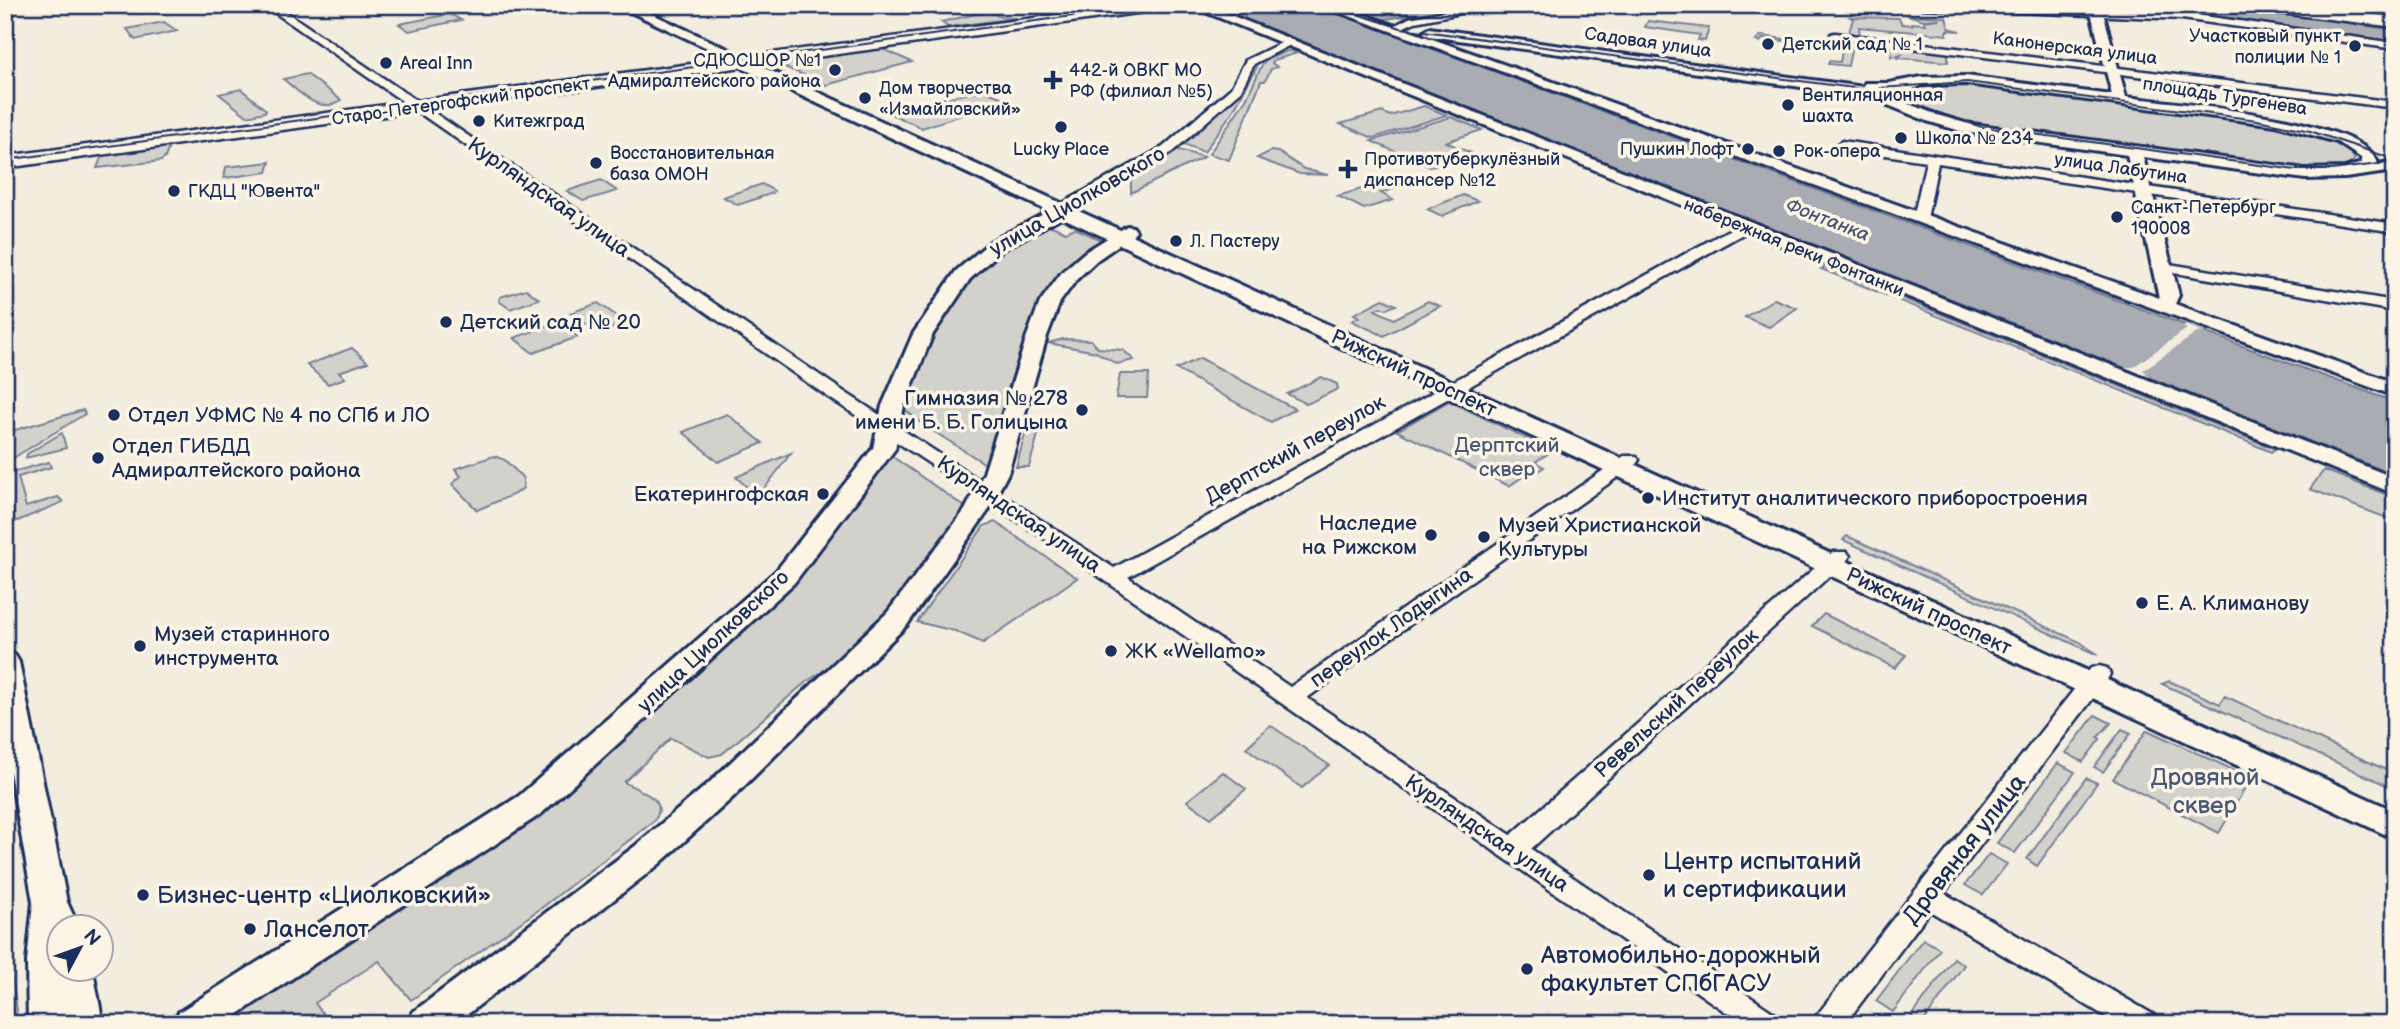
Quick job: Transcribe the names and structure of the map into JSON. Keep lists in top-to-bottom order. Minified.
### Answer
{"streets":{"main road":["Старо-Петергофский проспект","Рижский проспект"],"street":["Садовая улица","Канонерская улица","площадь Тургенева","улица Лабутина","Курляндская улица","улица Циолковского","набережная реки Фонтанки","Дерптский переулок","переулок Лодыгина","Ревельский переулок","Дровяная улица"]},"crossings":[["Садовая улица","площадь Тургенева"],["Старо-Петергофский проспект","Курляндская улица"],["Старо-Петергофский проспект","Рижский проспект"],["Курляндская улица","улица Циолковского"],["Курляндская улица","Дерптский переулок"],["Курляндская улица","переулок Лодыгина"],["Курляндская улица","Ревельский переулок"],["улица Циолковского","набережная реки Фонтанки"],["улица Циолковского","Рижский проспект"],["набережная реки Фонтанки","Дерптский переулок"],["Рижский проспект","Дерптский переулок"],["Рижский проспект","переулок Лодыгина"],["Рижский проспект","Ревельский переулок"],["Рижский проспект","Дровяная улица"]],"water":["Фонтанка"],"parks":["Дерптский сквер","Дровяной сквер"],"places":{"other":["Детский сад № 1","Участковый пункт полиции № 1","Areal Inn","СДЮСШОР №1 Адмиралтейского района","Дом творчества «Измайловский»","Вентиляционная шахта","Китежград","Lucky Place","Школа № 234","Пушкин Лофт","Рок-опера","Восстановительная база ОМОН","ГКДЦ \"Ювента\"","Санкт-Петербург 190008","Л. Пастеру","Детский сад № 20","Гимназия № 278 имени Б. Б. Голицына","Отдел УФМС № 4 по СПб и ЛО","Отдел ГИБДД Адмиралтейского района","Екатерингофская","Институт аналитического приборостроения","Наследие на Рижском","Музей Христианской Культуры","Е. А. Климанову","Музей старинного инструмента","ЖК «Wellamo»","Центр испытаний и сертификации","Бизнес-центр «Циолковский»","Ланселот","Автомобильно-дорожный факультет СПбГАСУ"],"health":["442-й ОВКГ МО РФ (филиал №5)","Противотуберкулёзный диспансер №12"]},"north":"top right"}
